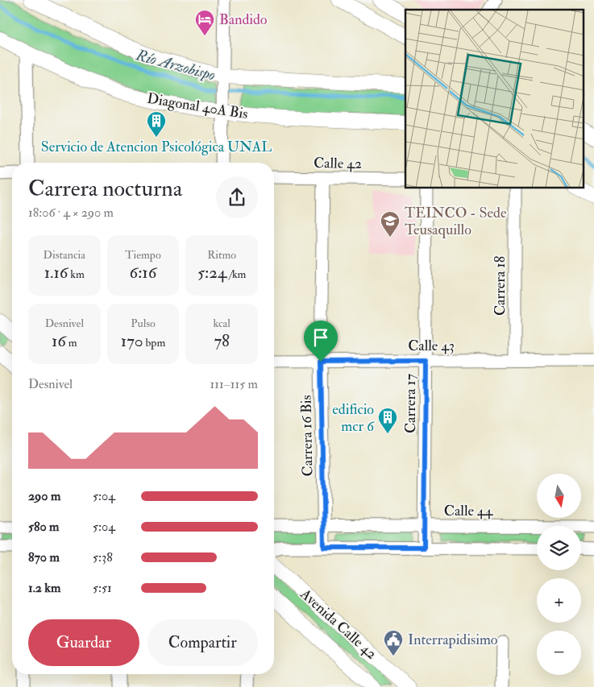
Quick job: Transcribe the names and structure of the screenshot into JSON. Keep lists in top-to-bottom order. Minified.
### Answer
{"streets":{"street":["Diagonal 40A Bis","Calle 42","Carrera 18","Calle 43","Carrera 17","Carrera 16 Bis","Calle 44","Avenida Calle 42"]},"crossings":[["Calle 42","Carrera 16 Bis"],["Carrera 18","Calle 43"],["Calle 43","Carrera 17"],["Calle 43","Carrera 16 Bis"],["Carrera 17","Calle 44"],["Carrera 16 Bis","Calle 44"]],"water":["Río Arzobispo"],"places":{"hotel":["Bandido"],"building":["Servicio de Atencion Psicológica UNAL","edificio mcr 6"],"school or university":["TEINCO - Sede Teusaquillo"],"public building":["Interrapidisimo"]},"north":"bottom","page":{"heading":["Carrera nocturna","18:06 · 4 × 290 m"],"stats":[["Distancia","1.16 km"],["Tiempo","6:16"],["Ritmo","5:24 /km"],["Desnivel","16 m"],["Pulso","170 bpm"],["kcal","78"]],"chart":["Desnivel","111–115 m"],"map_buttons":["+","−"],"list":[{"name":"290 m","note":"5:04"},{"name":"580 m","note":"5:04"},{"name":"870 m","note":"5:38"},{"name":"1.2 km","note":"5:51"}],"buttons":["Guardar","Compartir"]}}
